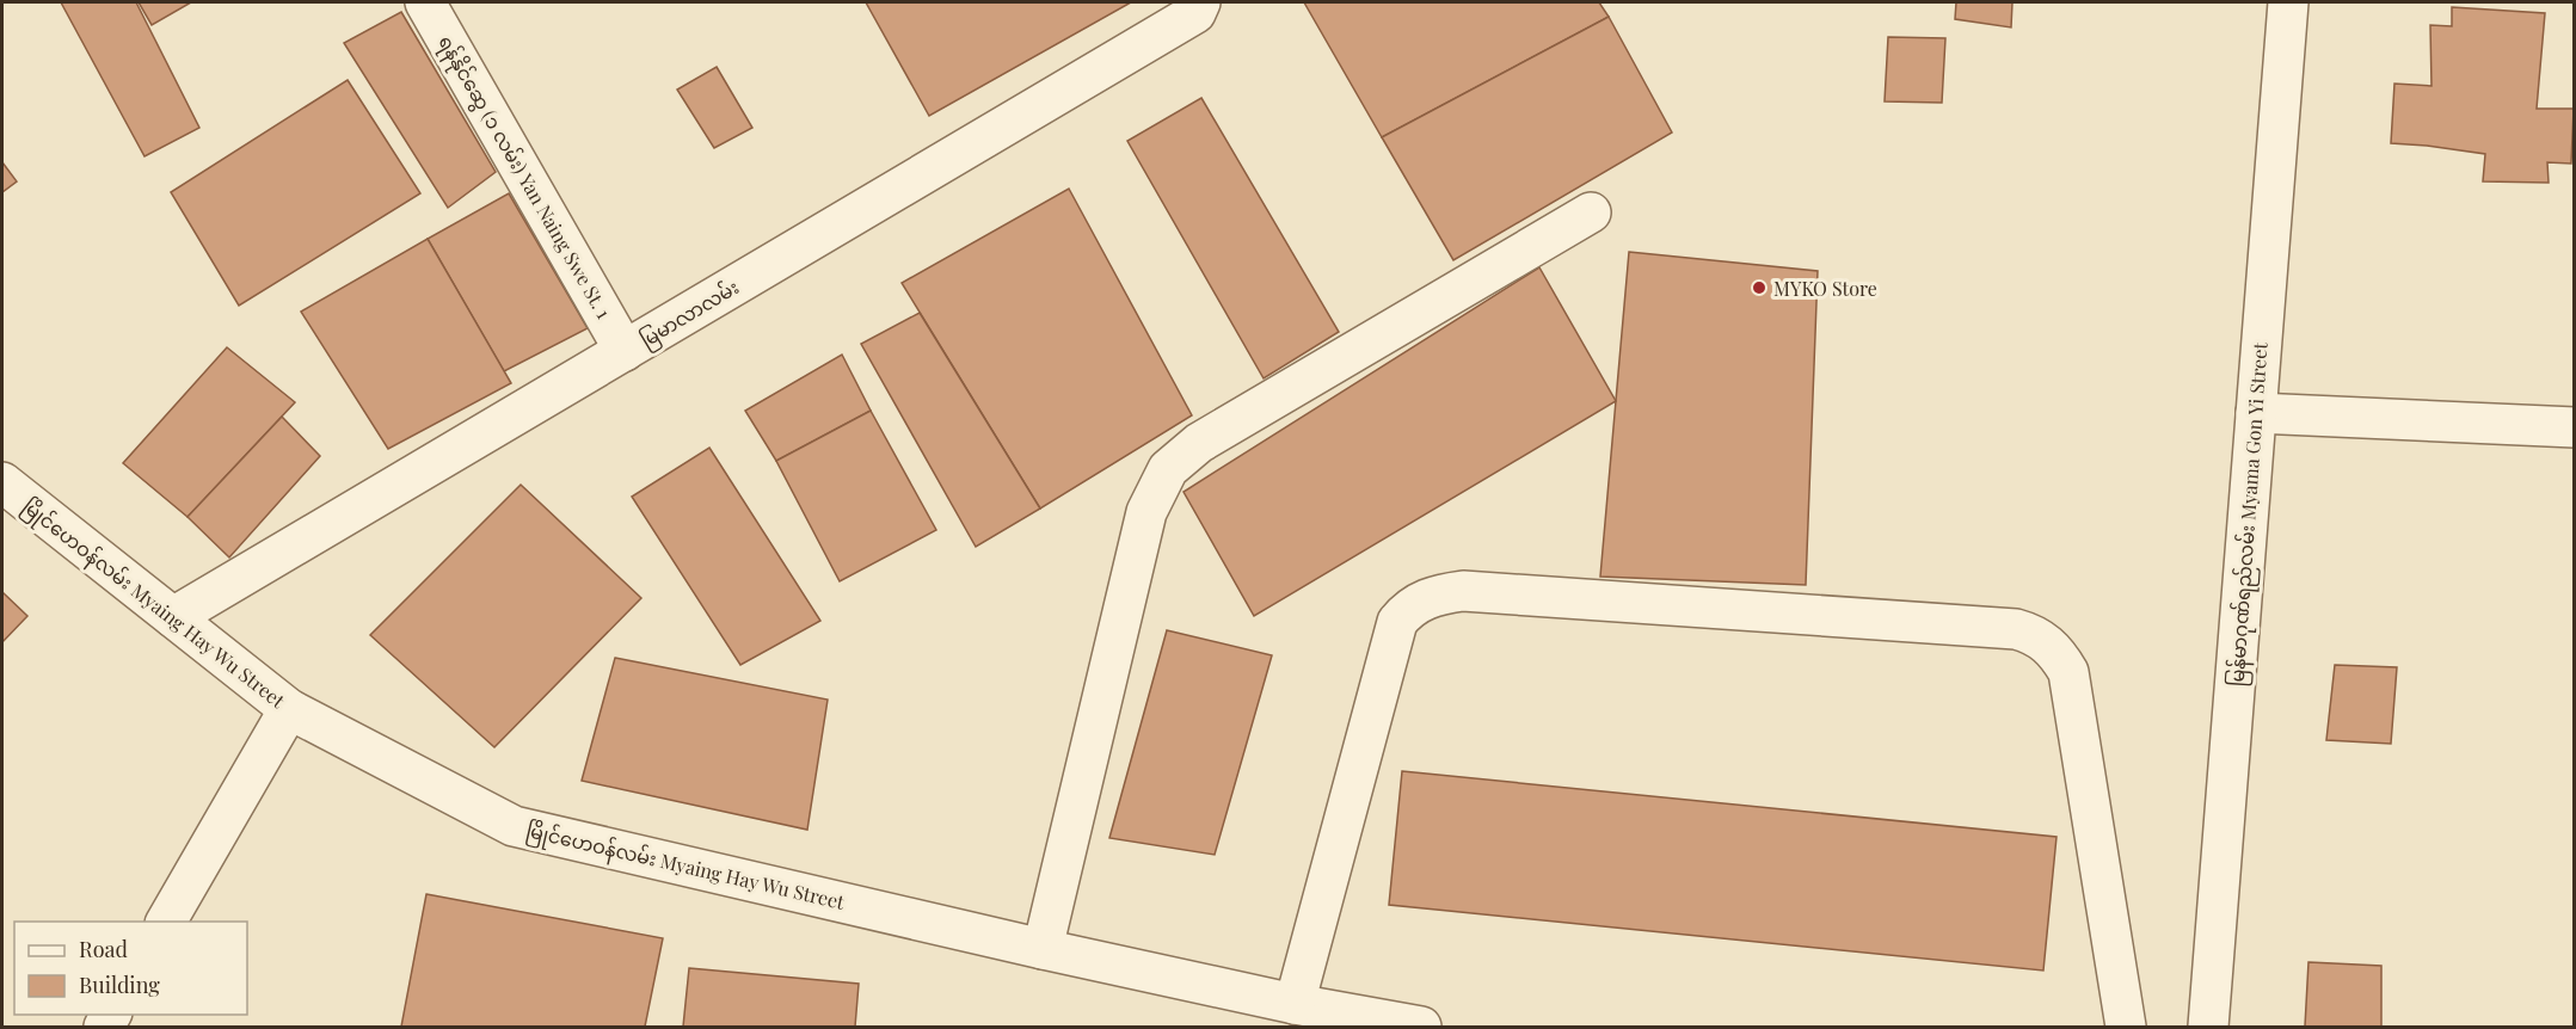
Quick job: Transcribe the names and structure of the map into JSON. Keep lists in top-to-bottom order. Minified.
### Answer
{"streets":{"street":["ရန်နိုင်ဆွေ (၁ လမ်း) Yan Naing Swe St. 1","မြမာလာလမ်း","မြန်မာဂုဏ်ရည်လမ်း Myama Gon Yi Street","မြိုင်ဟေဝန်လမ်း Myaing Hay Wu Street"]},"crossings":[["ရန်နိုင်ဆွေ (၁ လမ်း) Yan Naing Swe St. 1","မြမာလာလမ်း"],["မြမာလာလမ်း","မြိုင်ဟေဝန်လမ်း Myaing Hay Wu Street"]],"places":["MYKO Store"],"legend":["Road","Building"]}
